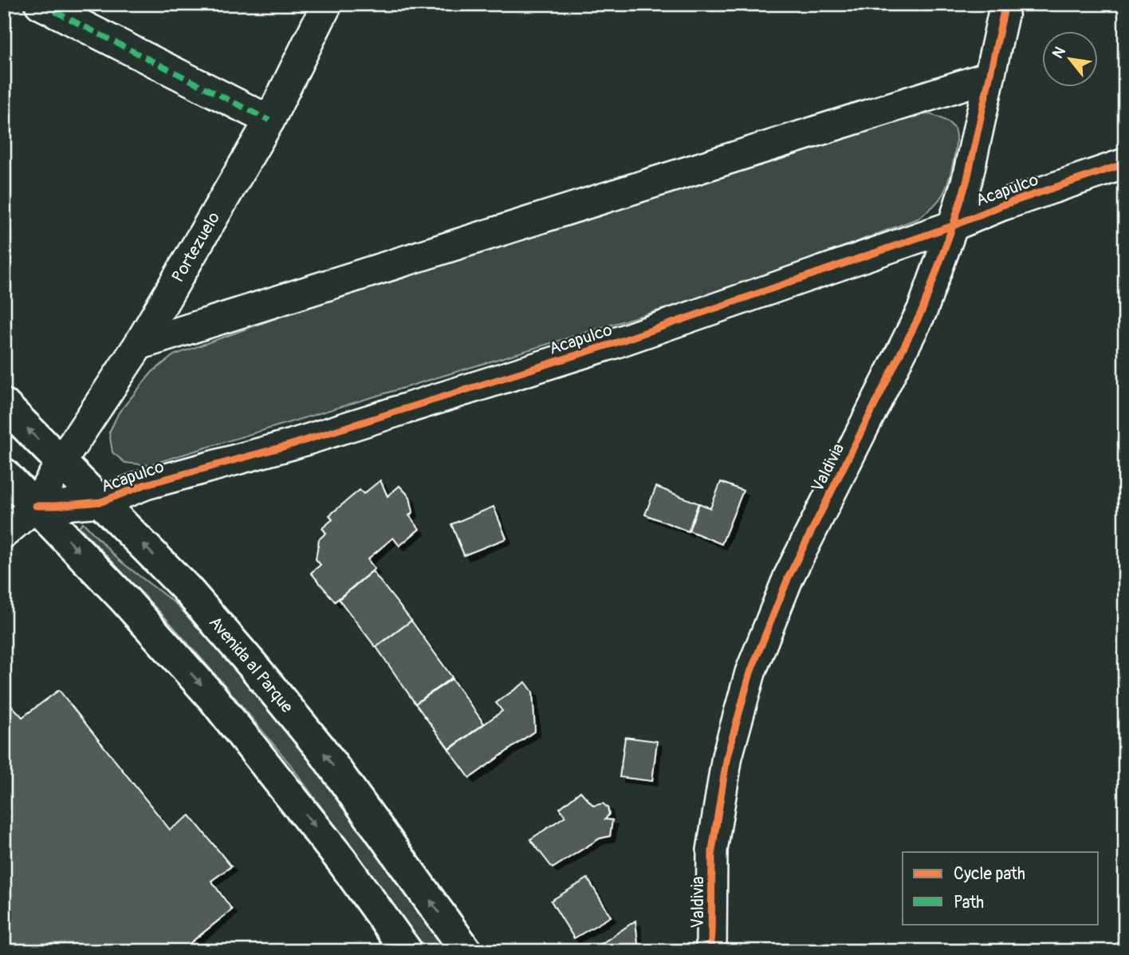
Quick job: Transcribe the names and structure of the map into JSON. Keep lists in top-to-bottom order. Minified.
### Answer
{"streets":{"main road":["Avenida al Parque"],"street":["Acapulco","Portezuelo","Valdivia"]},"crossings":[["Acapulco","Portezuelo"],["Acapulco","Valdivia"],["Acapulco","Avenida al Parque"],["Portezuelo","Avenida al Parque"]],"legend":["Cycle path","Path"],"north":"top left"}
